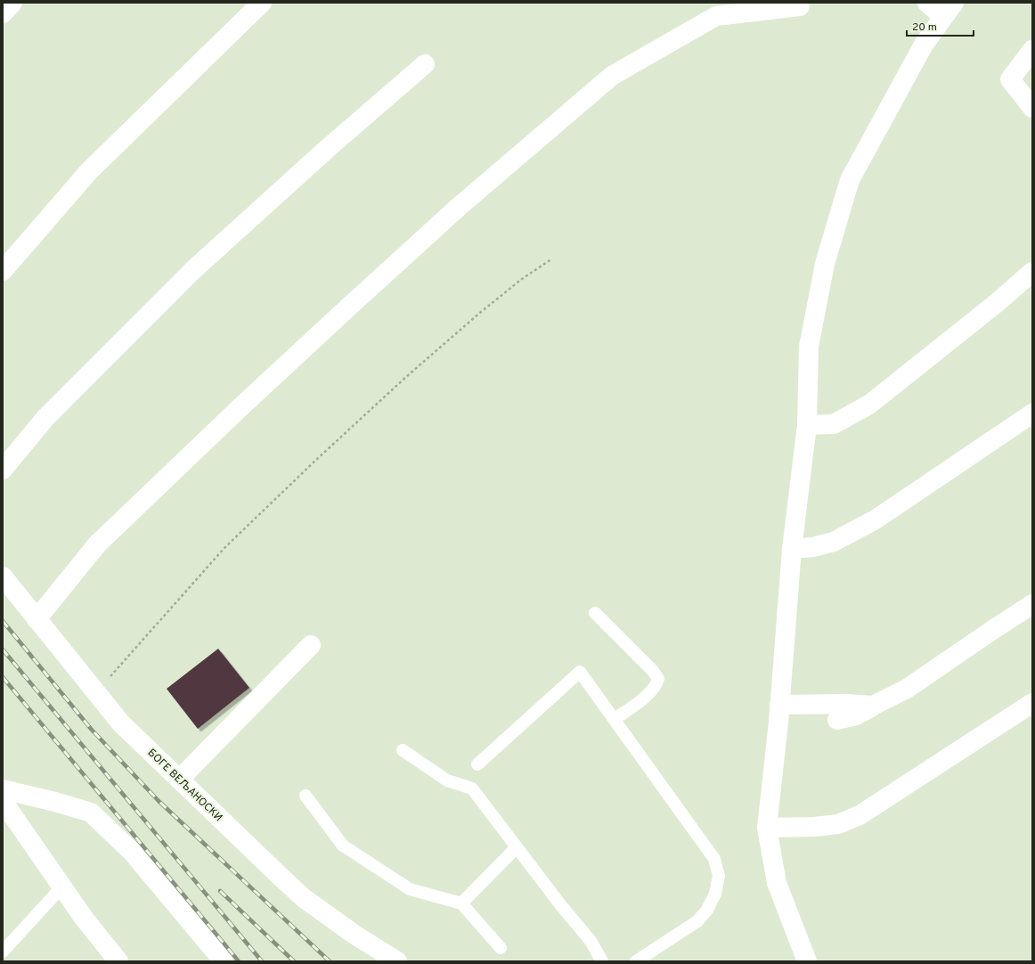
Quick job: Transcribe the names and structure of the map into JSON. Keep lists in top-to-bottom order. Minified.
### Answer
{"streets":{"street":["БОГЕ ВЕЉАНОСКИ"]},"scale_bar":"20 m"}
